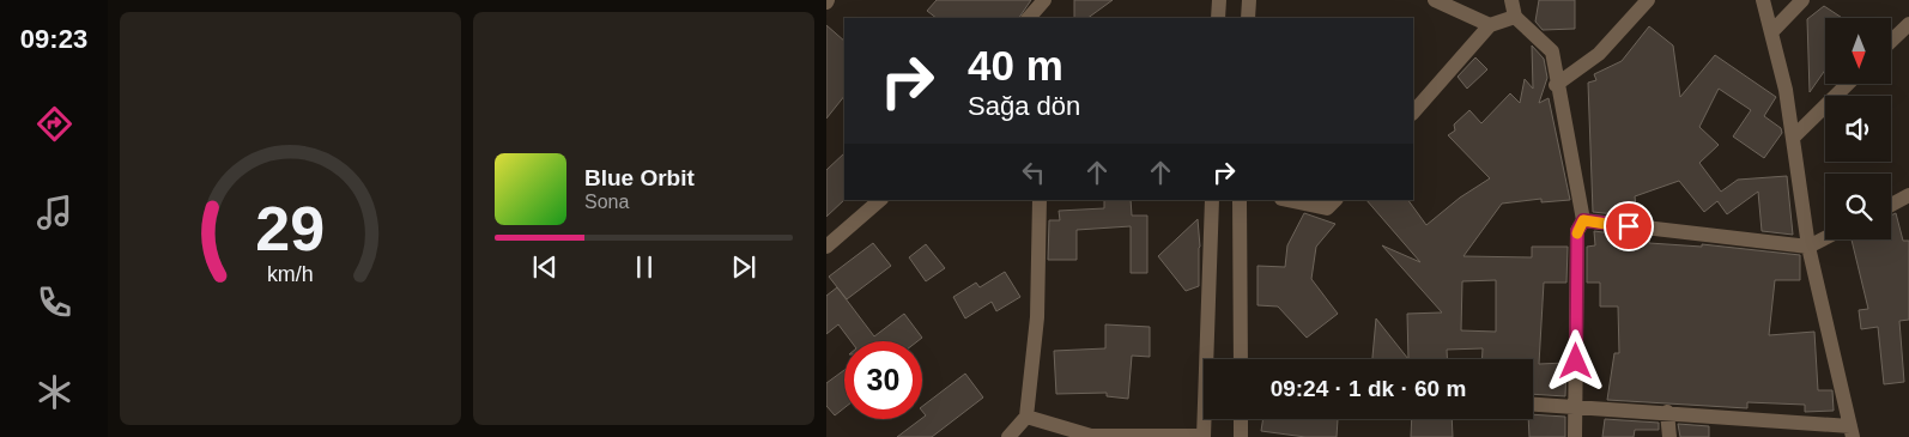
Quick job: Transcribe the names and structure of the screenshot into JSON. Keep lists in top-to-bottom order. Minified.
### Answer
{"north":"bottom","page":{"tabs":"09:23","turn":["40 m","Sağa dön"],"song":["Blue Orbit","Sona"],"limit":"30","trip":"09:24 · 1 dk · 60 m","gauge":["29","km/h"]}}
